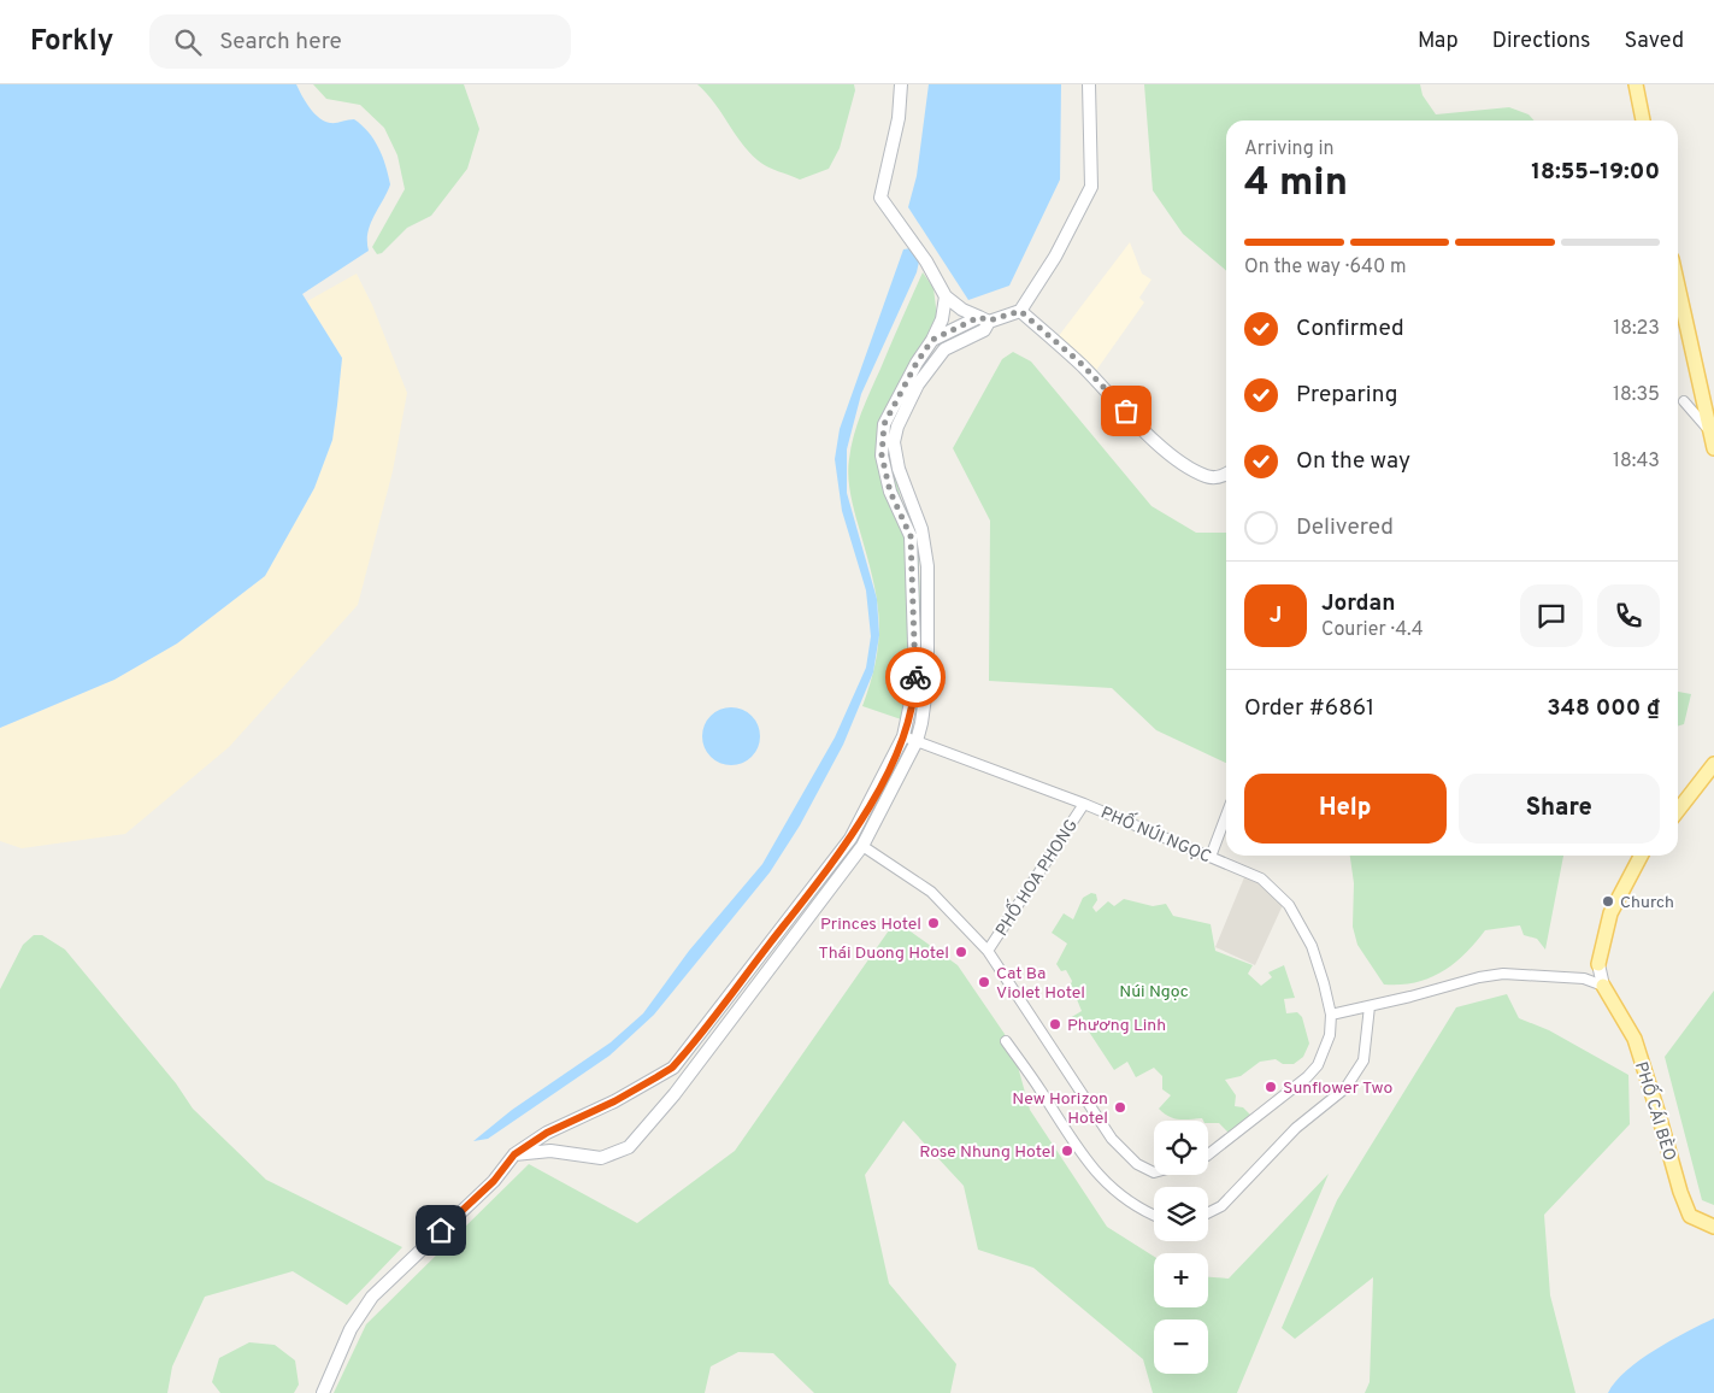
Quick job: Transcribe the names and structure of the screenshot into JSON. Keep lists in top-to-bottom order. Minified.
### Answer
{"streets":{"main road":["PHỐ CÁI BÈO"],"street":["PHỐ NÚI NGỌC","PHỐ HOA PHONG"]},"crossings":[["PHỐ NÚI NGỌC","PHỐ HOA PHONG"]],"parks":["Núi Ngọc"],"places":["Church","Princes Hotel","Thái Duong Hotel","Cat Ba Violet Hotel","Phương Linh","Sunflower Two","New Horizon Hotel","Rose Nhung Hotel"],"page":{"header":"Forkly","search":"Search here","nav":["Map","Directions","Saved"],"heading":["4 min","Arriving in","18:55–19:00"],"panel":["Jordan","Courier · 4.4","Order #6861","348 000 ₫"],"bar":"On the way · 640 m","list":[["Confirmed","18:23"],["Preparing","18:35"],["On the way","18:43"],"Delivered"],"round":"J","buttons":["Help","Share"],"map_buttons":["+","−"]}}
